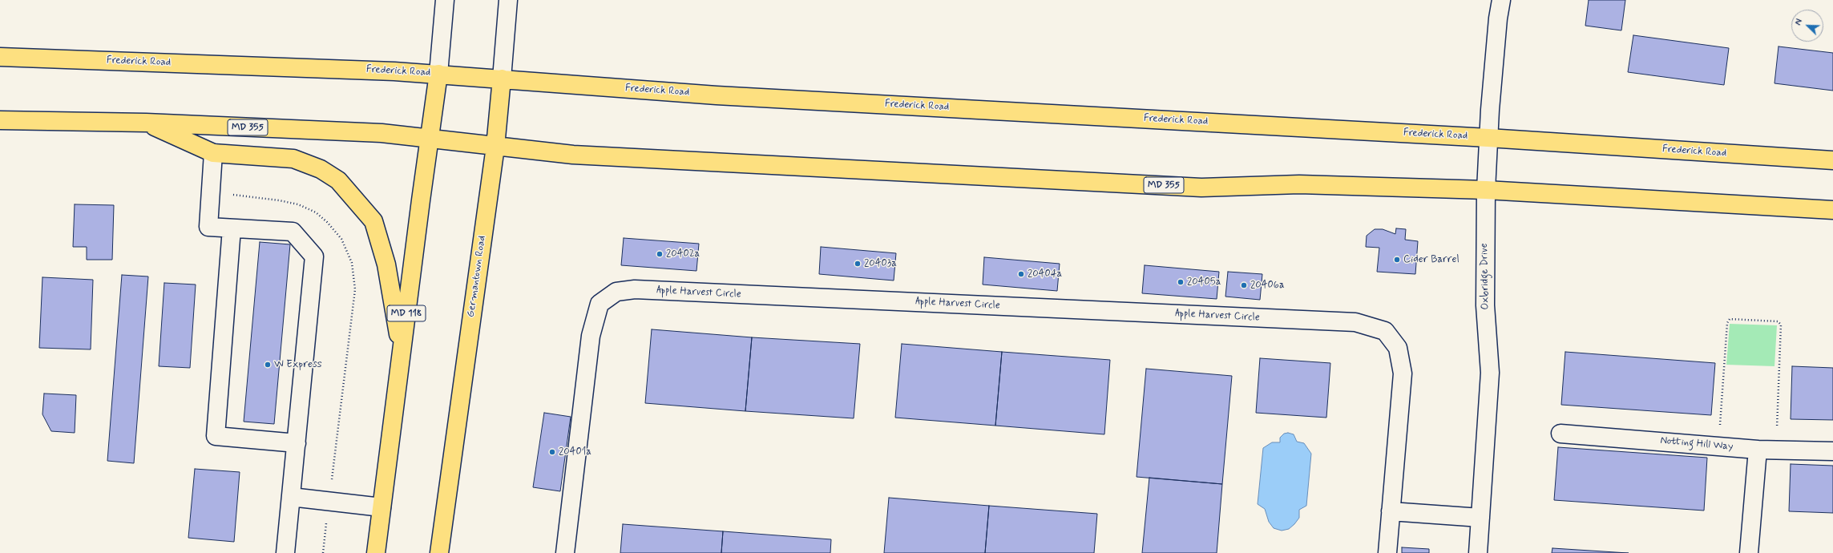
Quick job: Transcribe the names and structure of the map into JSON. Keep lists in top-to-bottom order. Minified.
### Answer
{"streets":{"main road":["Frederick Road","MD 355","Germantown Road","MD 118"],"street":["Oxbridge Drive","Apple Harvest Circle","Notting Hill Way"]},"crossings":[["Frederick Road","Germantown Road"],["Frederick Road","Oxbridge Drive"],["Frederick Road","MD 118"],["MD 355","Germantown Road"],["MD 355","Oxbridge Drive"],["MD 355","MD 118"]],"places":["20402a","Cider Barrel","20403a","20404a","20405a","20406a","W Express","20401a"],"north":"top left"}
